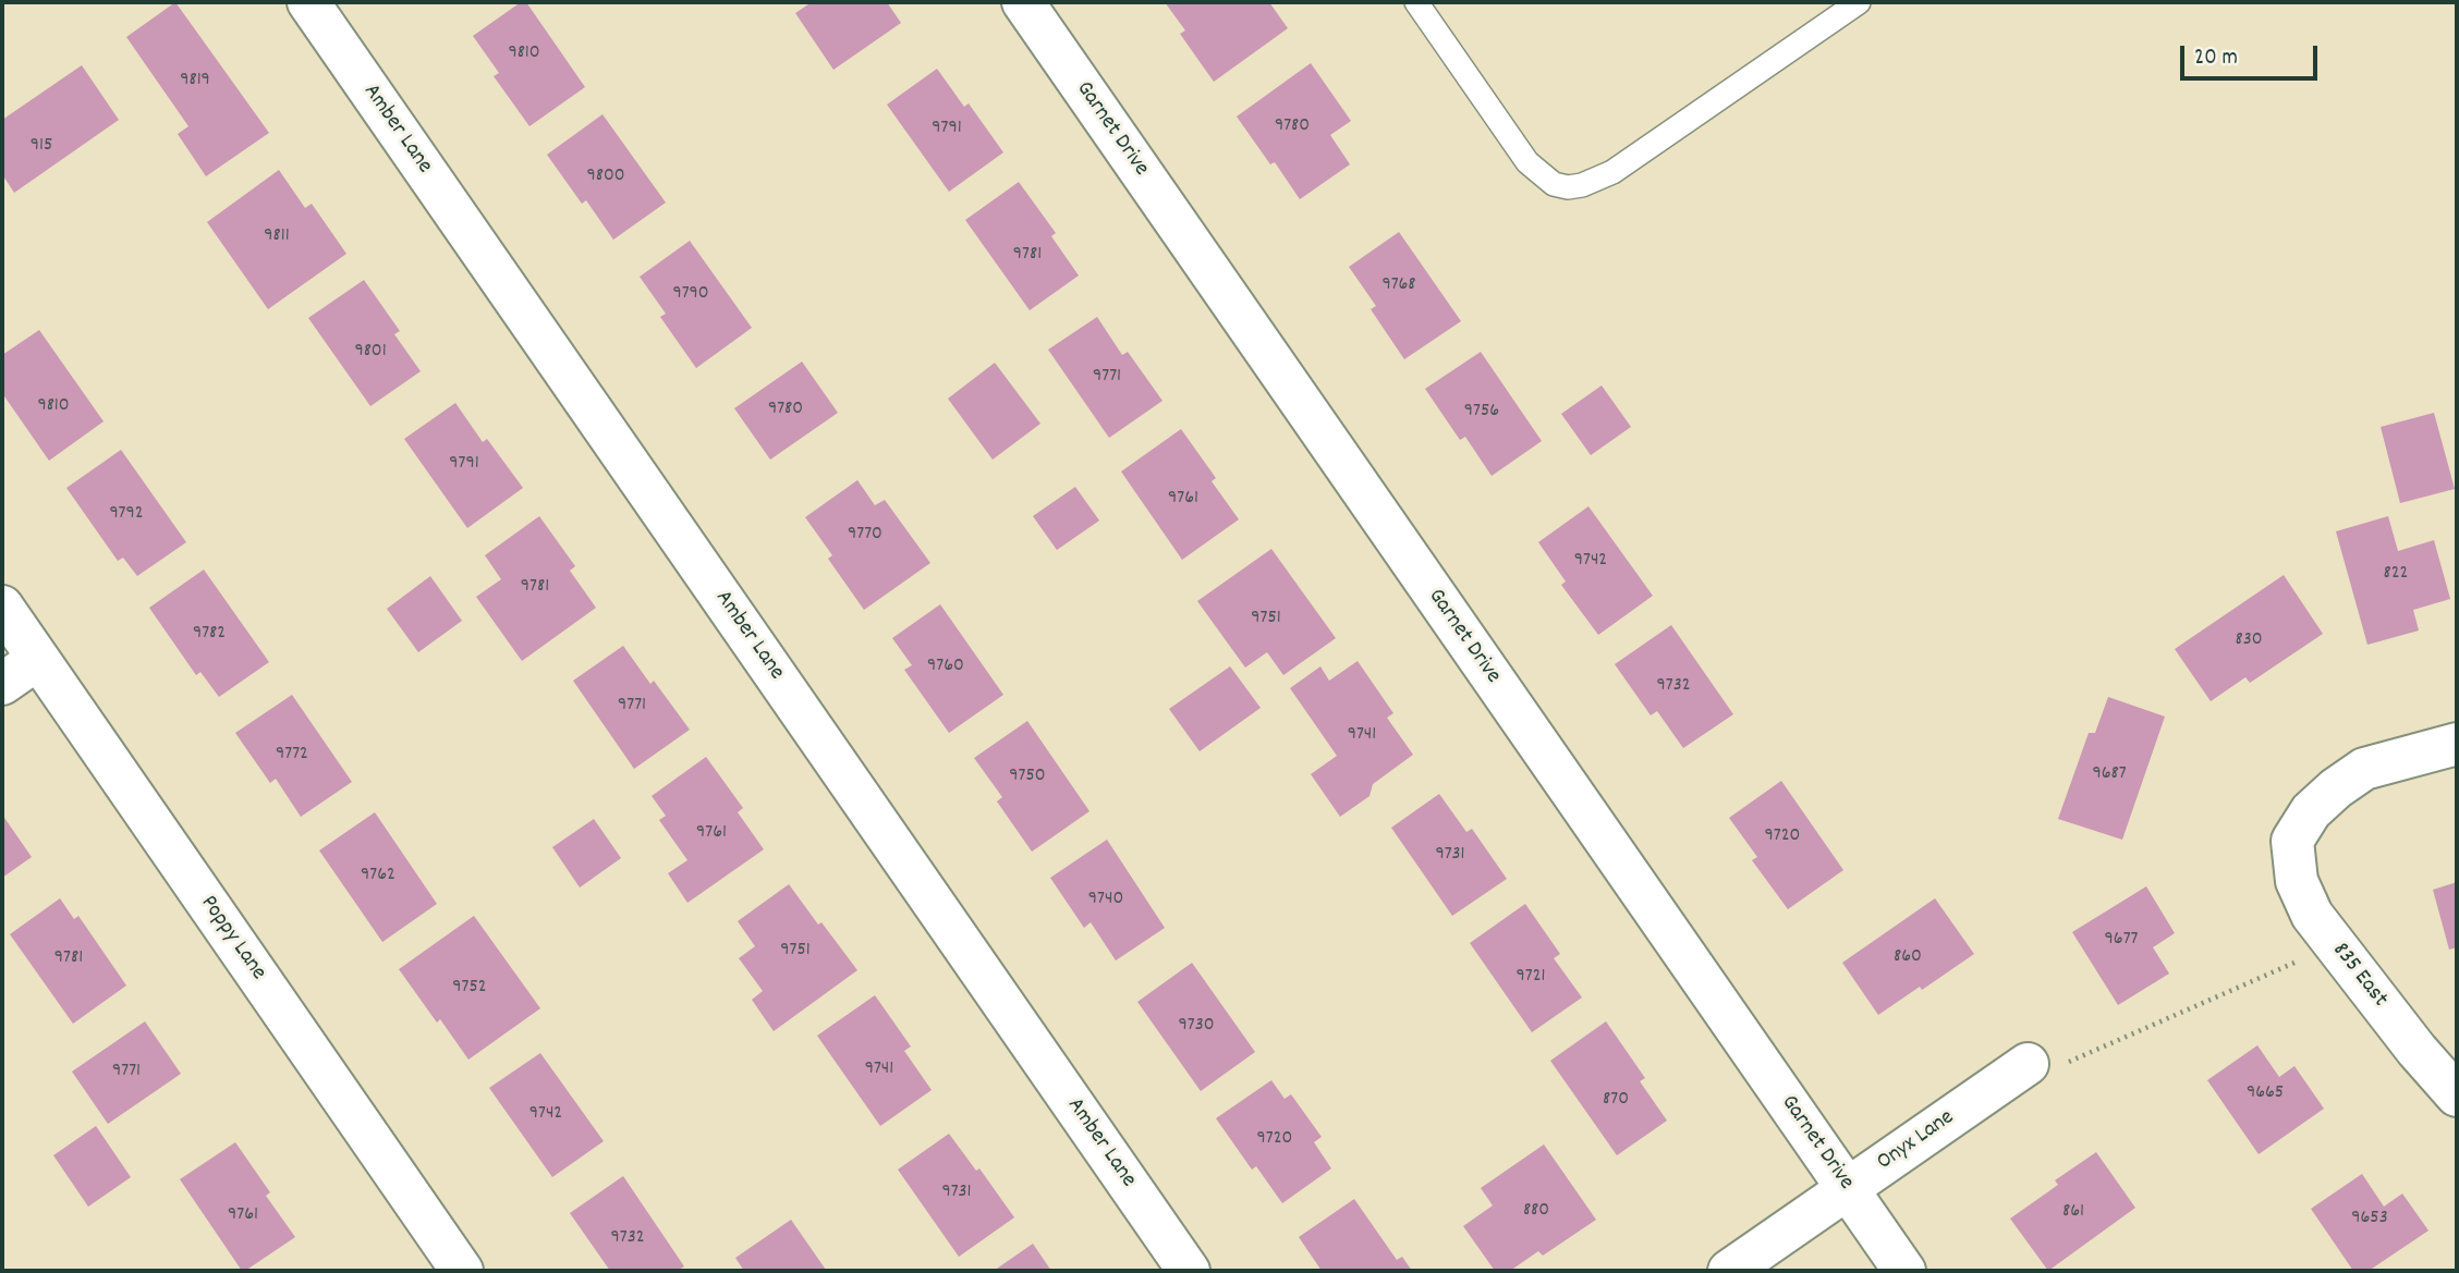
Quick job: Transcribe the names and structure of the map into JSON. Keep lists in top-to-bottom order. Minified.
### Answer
{"streets":{"street":["Amber Lane","Garnet Drive","Poppy Lane","835 East","Onyx Lane"]},"crossings":[["Garnet Drive","Onyx Lane"]],"house_numbers":["9810","9819","9780","9791","915","9800","9811","9781","9768","9790","9801","9771","9810","9780","9756","9791","9761","9792","9770","9742","822","9781","9751","9782","830","9760","9732","9771","9741","9772","9687","9750","9761","9720","9731","9762","9740","9677","9751","860","9781","9721","9752","9730","9741","9771","9665","870","9742","9720","9731","880","861","9761","9653","9732"],"scale_bar":"20 m"}
